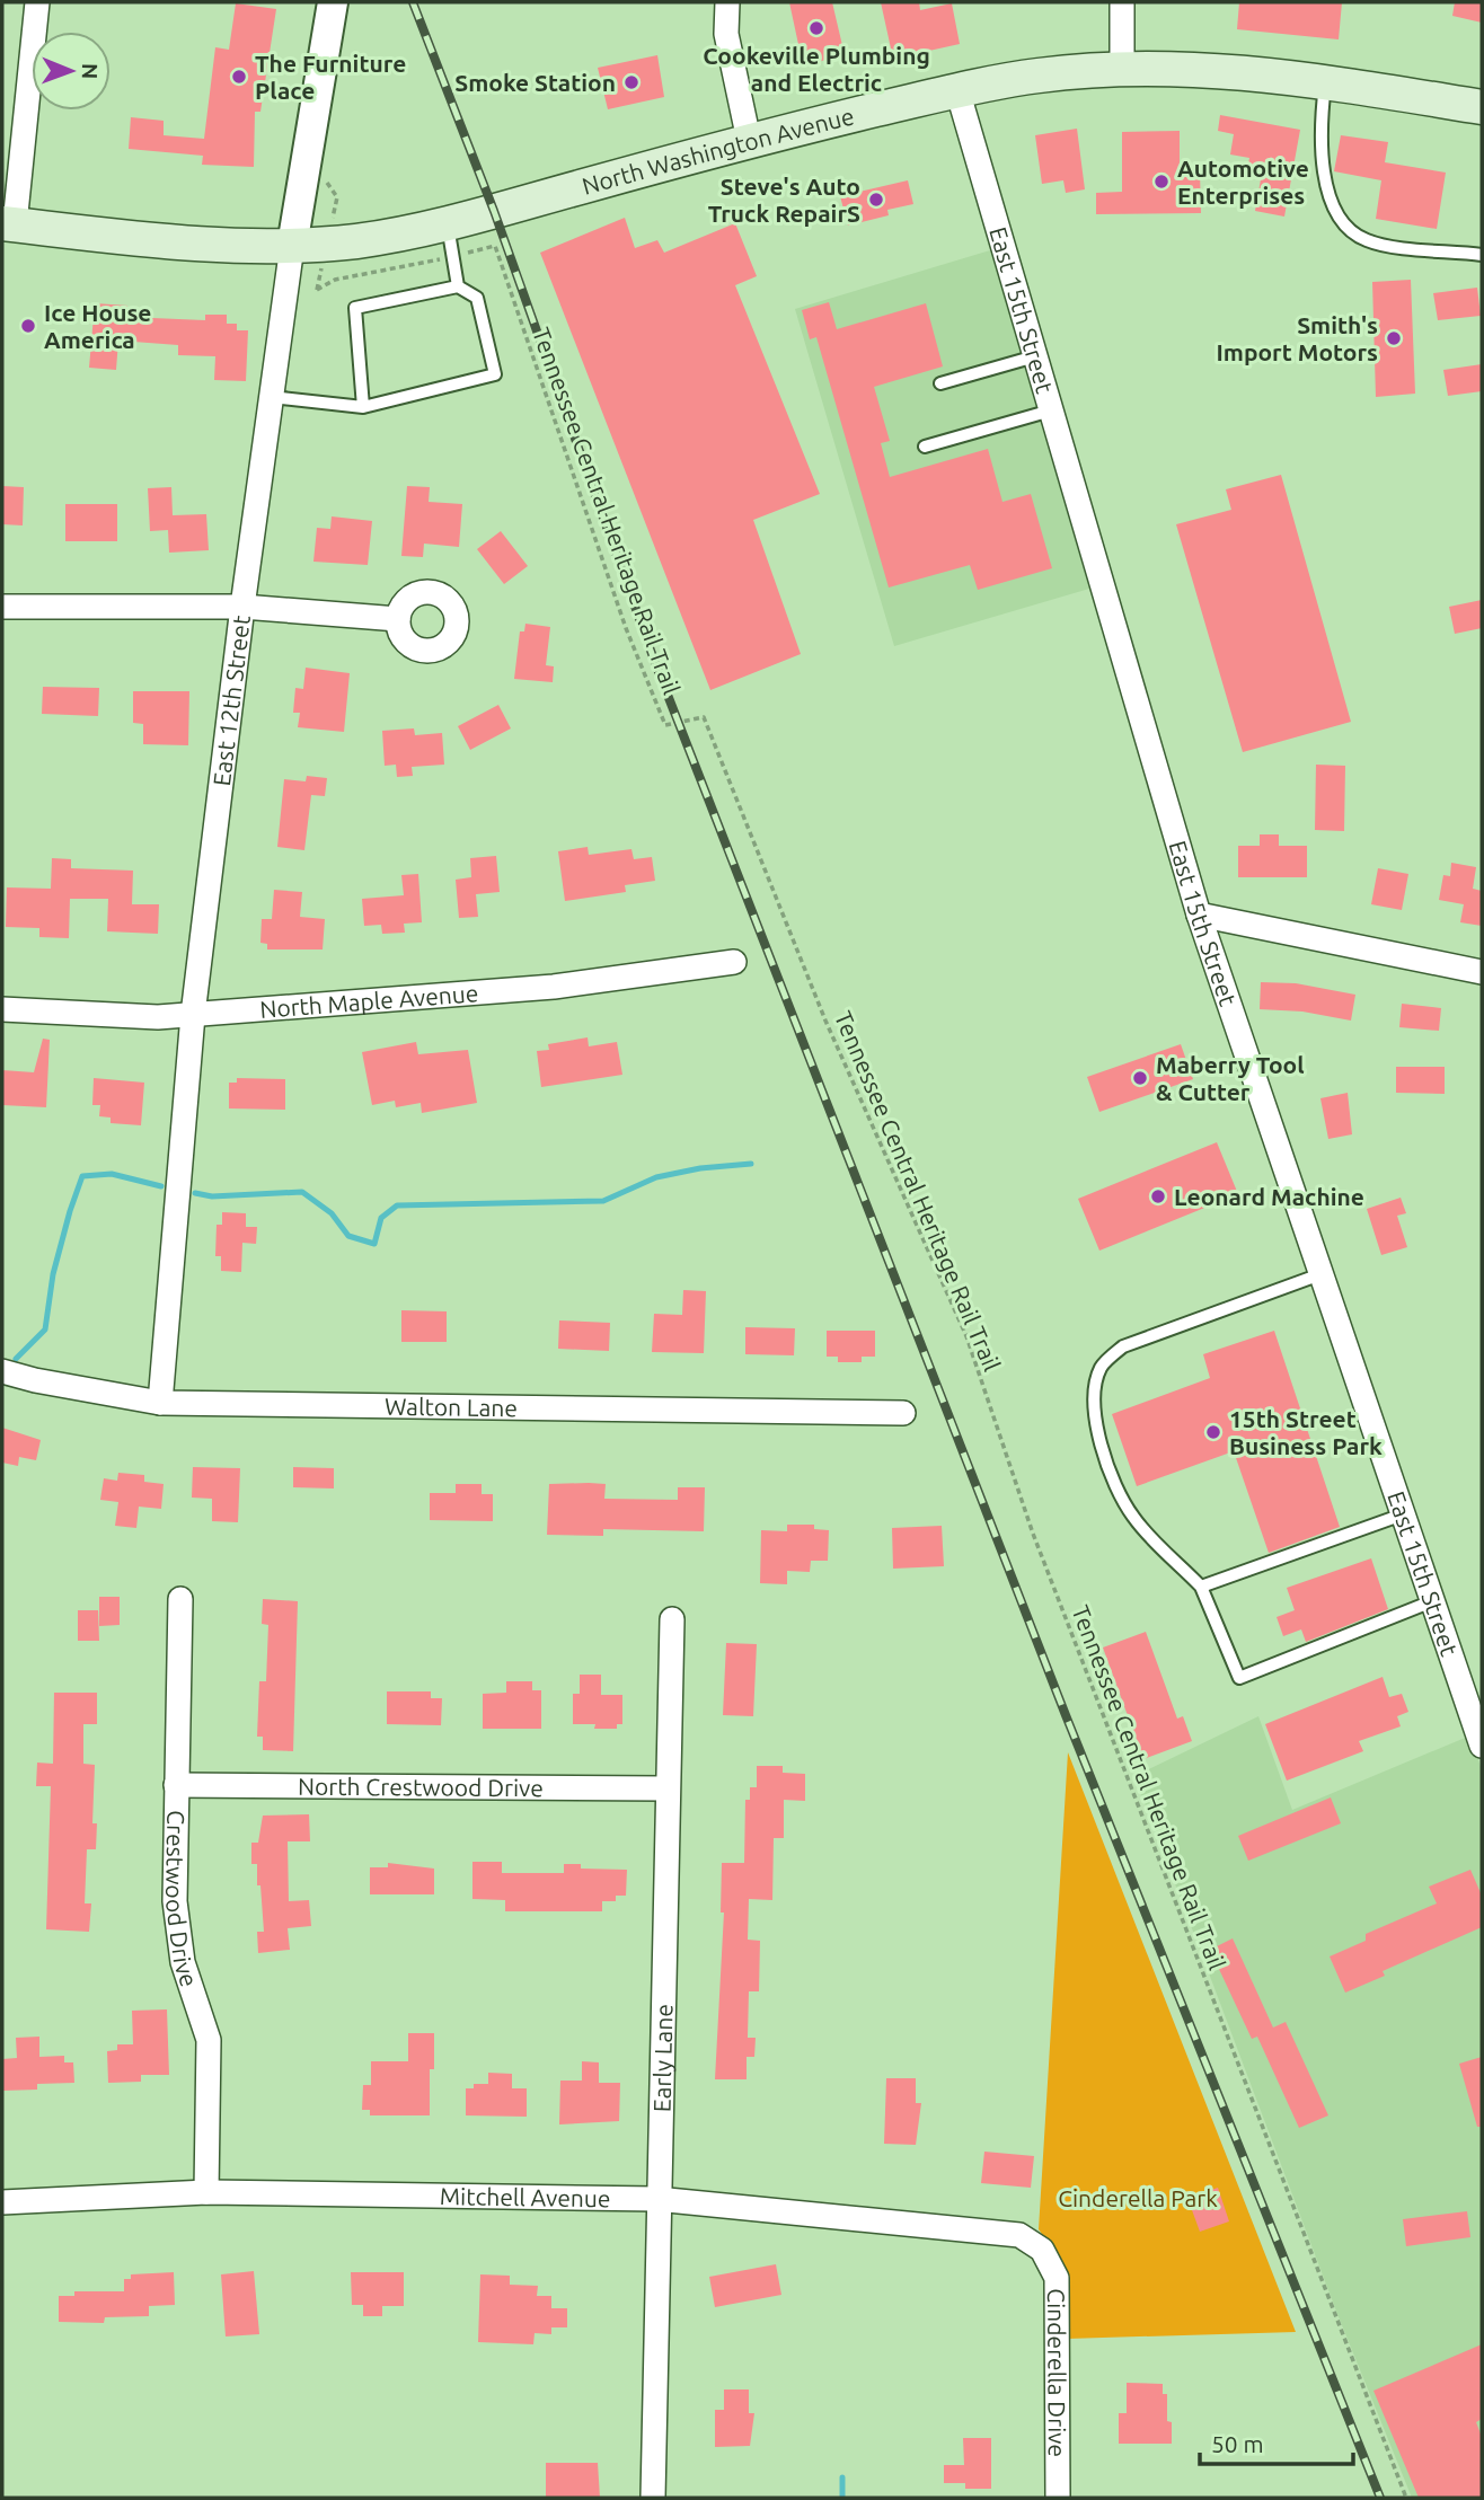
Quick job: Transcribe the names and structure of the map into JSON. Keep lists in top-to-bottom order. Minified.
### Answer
{"streets":{"main road":["North Washington Avenue"],"street":["East 15th Street","East 12th Street","North Maple Avenue","Walton Lane","North Crestwood Drive","Crestwood Drive","Early Lane","Mitchell Avenue","Cinderella Drive"],"path":["Tennessee Central Heritage Rail Trail"]},"crossings":[["North Washington Avenue","East 15th Street"],["North Washington Avenue","East 12th Street"],["East 12th Street","North Maple Avenue"],["East 12th Street","Walton Lane"],["North Crestwood Drive","Crestwood Drive"],["North Crestwood Drive","Early Lane"],["Crestwood Drive","Mitchell Avenue"],["Early Lane","Mitchell Avenue"],["Mitchell Avenue","Cinderella Drive"]],"parks":["Cinderella Park"],"places":["Cookeville Plumbing and Electric","The Furniture Place","Smoke Station","Automotive Enterprises","Steve's Auto Truck RepairS","Ice House America","Smith's Import Motors","Maberry Tool & Cutter","Leonard Machine","15th Street Business Park"],"scale_bar":"50 m","north":"right"}
